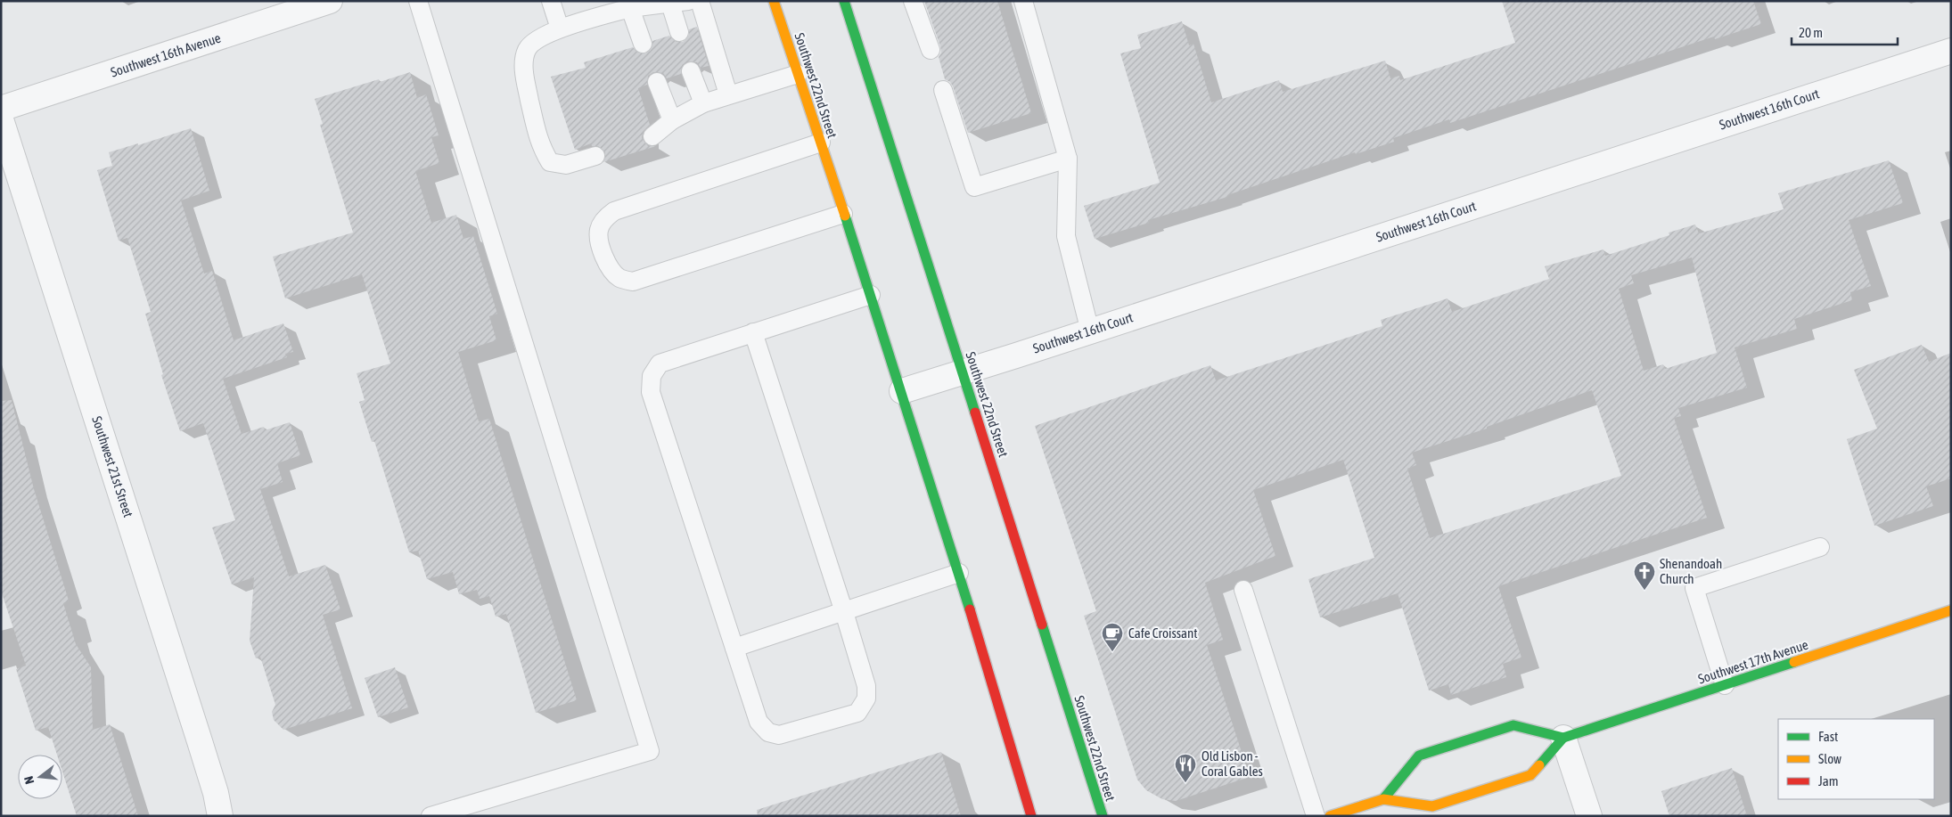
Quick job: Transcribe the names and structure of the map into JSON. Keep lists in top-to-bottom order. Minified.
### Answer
{"streets":{"main road":["Southwest 22nd Street","Southwest 17th Avenue"],"street":["Southwest 16th Avenue","Southwest 16th Court","Southwest 21st Street"]},"crossings":[["Southwest 22nd Street","Southwest 16th Court"]],"places":{"church":["Shenandoah Church"],"cafe":["Cafe Croissant"],"restaurant":["Old Lisbon - Coral Gables"]},"legend":["Fast","Slow","Jam"],"scale_bar":"20 m","north":"left"}
